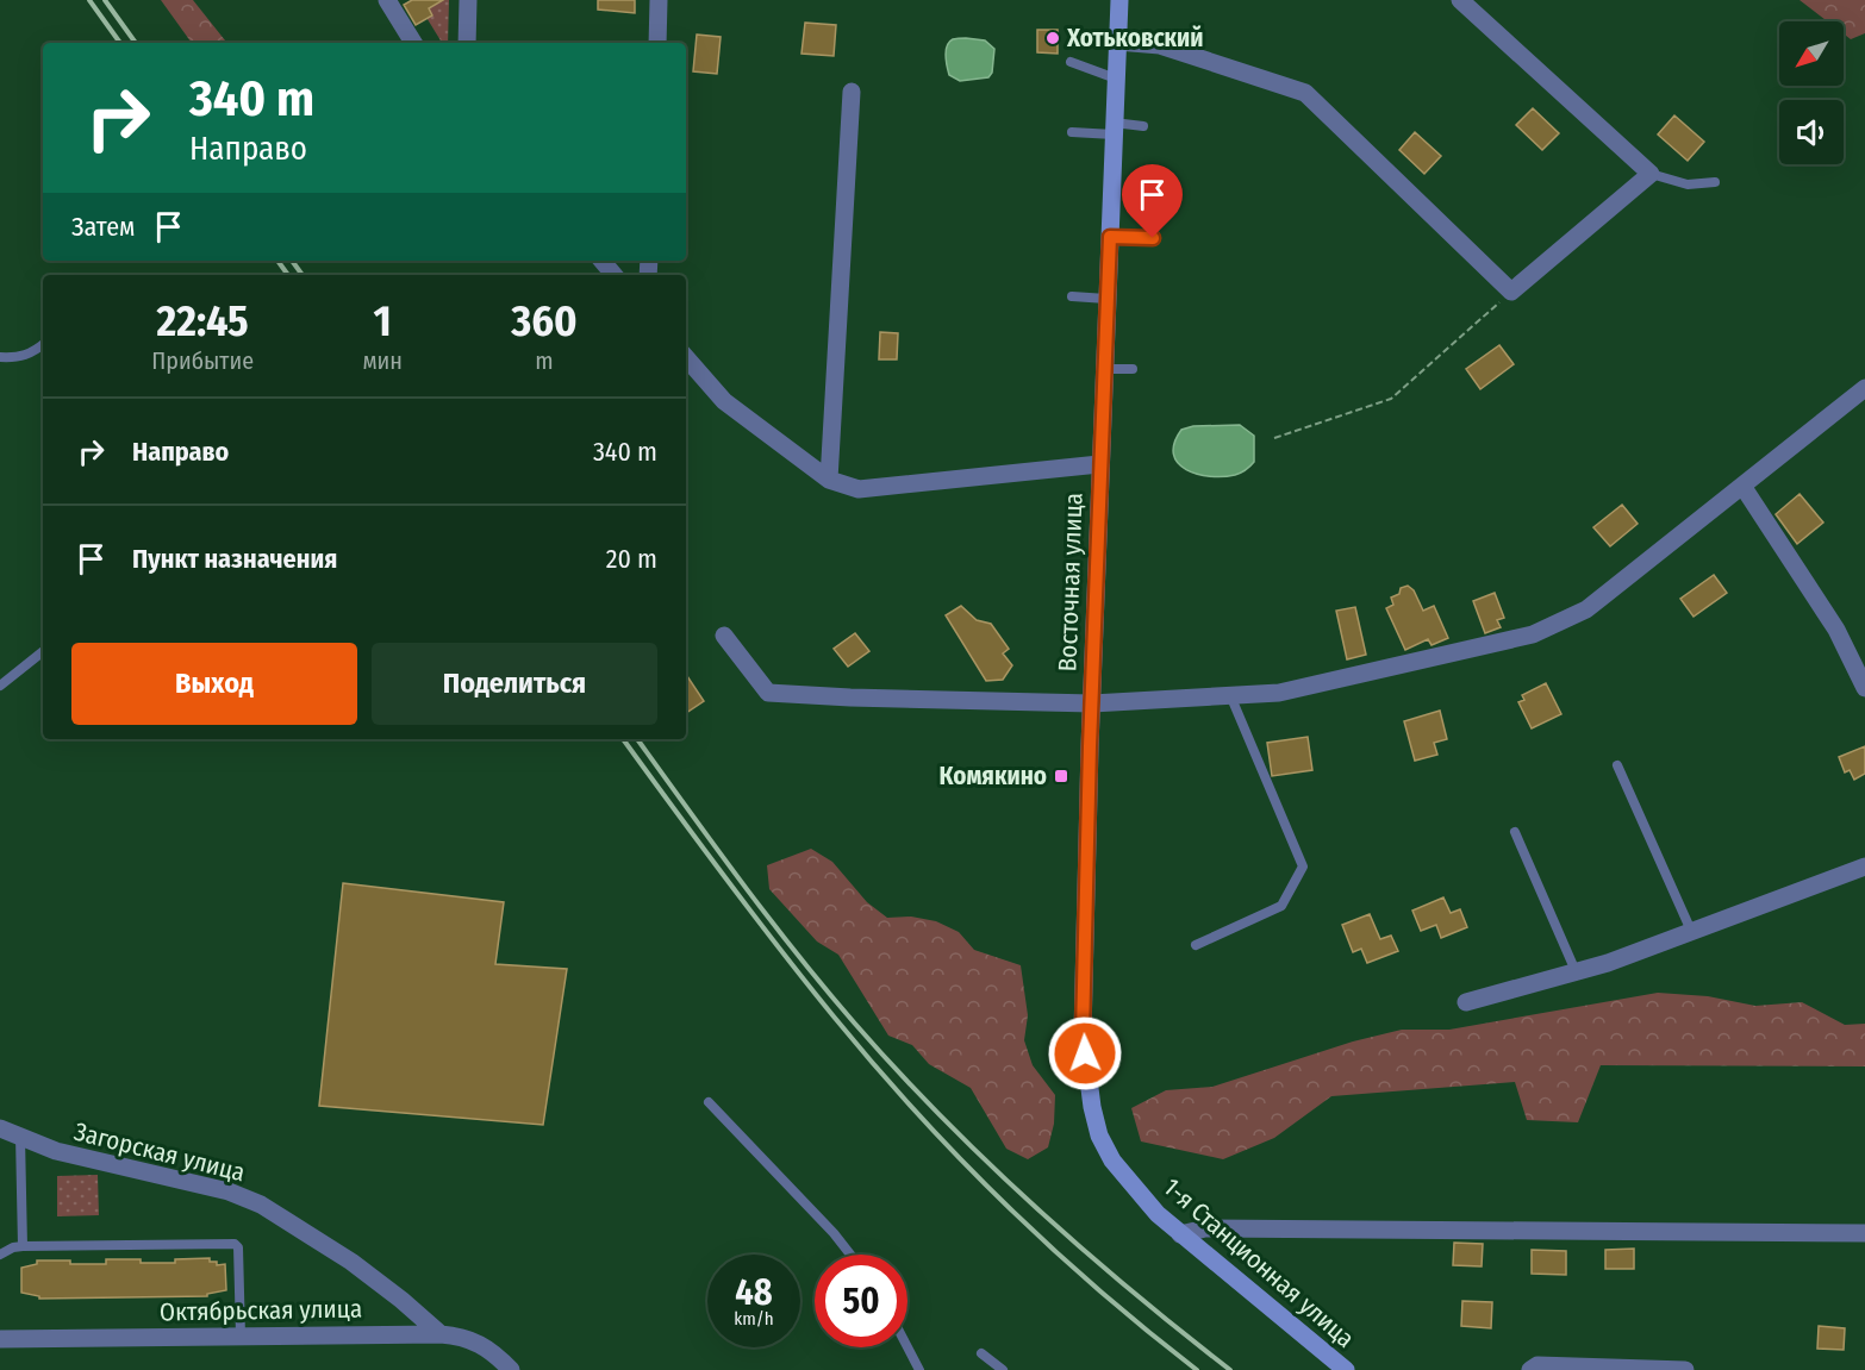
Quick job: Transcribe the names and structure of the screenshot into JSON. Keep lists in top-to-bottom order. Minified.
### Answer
{"streets":{"main road":["Восточная улица","1-я Станционная улица"],"street":["Загорская улица","Октябрьская улица"]},"crossings":[["Восточная улица","1-я Станционная улица"],["Загорская улица","Октябрьская улица"]],"places":{"other":["Хотьковский"],"transit":["Комякино"]},"north":"bottom left","page":{"turn":["340 m","Направо"],"then":"Затем","eta":["22:45","Прибытие","1","мин","360","m"],"list":[{"name":"Направо","value":"340 m"},{"name":"Пункт назначения","value":"20 m"}],"buttons":["Выход","Поделиться"],"speed":"48 km/h","limit":"50"}}
